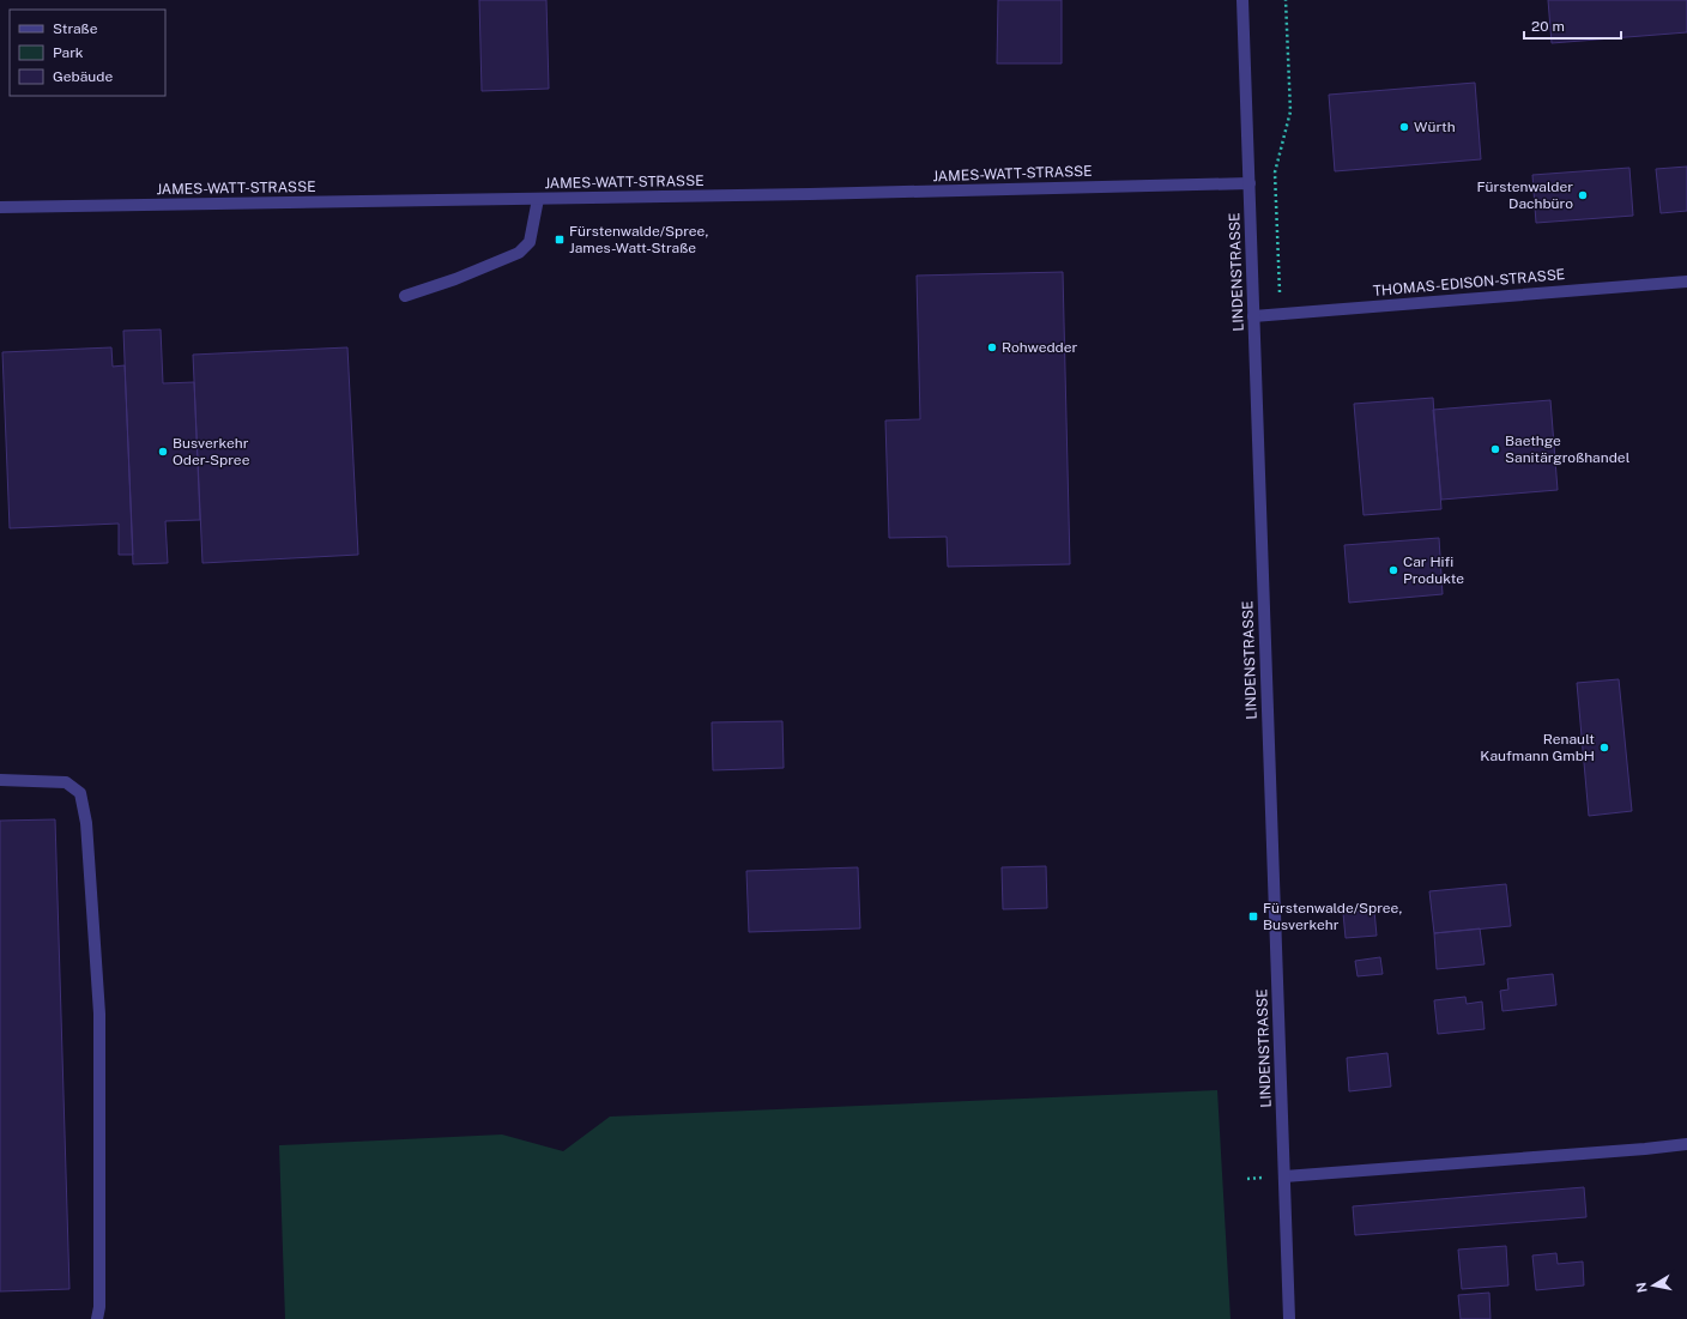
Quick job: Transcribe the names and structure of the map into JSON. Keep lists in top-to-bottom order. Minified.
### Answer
{"streets":{"street":["JAMES-WATT-STRASSE","LINDENSTRASSE","THOMAS-EDISON-STRASSE"]},"crossings":[["JAMES-WATT-STRASSE","LINDENSTRASSE"],["LINDENSTRASSE","THOMAS-EDISON-STRASSE"]],"places":{"other":["Würth","Fürstenwalder Dachbüro","Rohwedder","Baethge Sanitärgroßhandel","Busverkehr Oder-Spree","Car Hifi Produkte","Renault Kaufmann GmbH"],"transit":["Fürstenwalde/Spree, James-Watt-Straße","Fürstenwalde/Spree, Busverkehr"]},"legend":["Straße","Park","Gebäude"],"scale_bar":"20 m","north":"left"}
